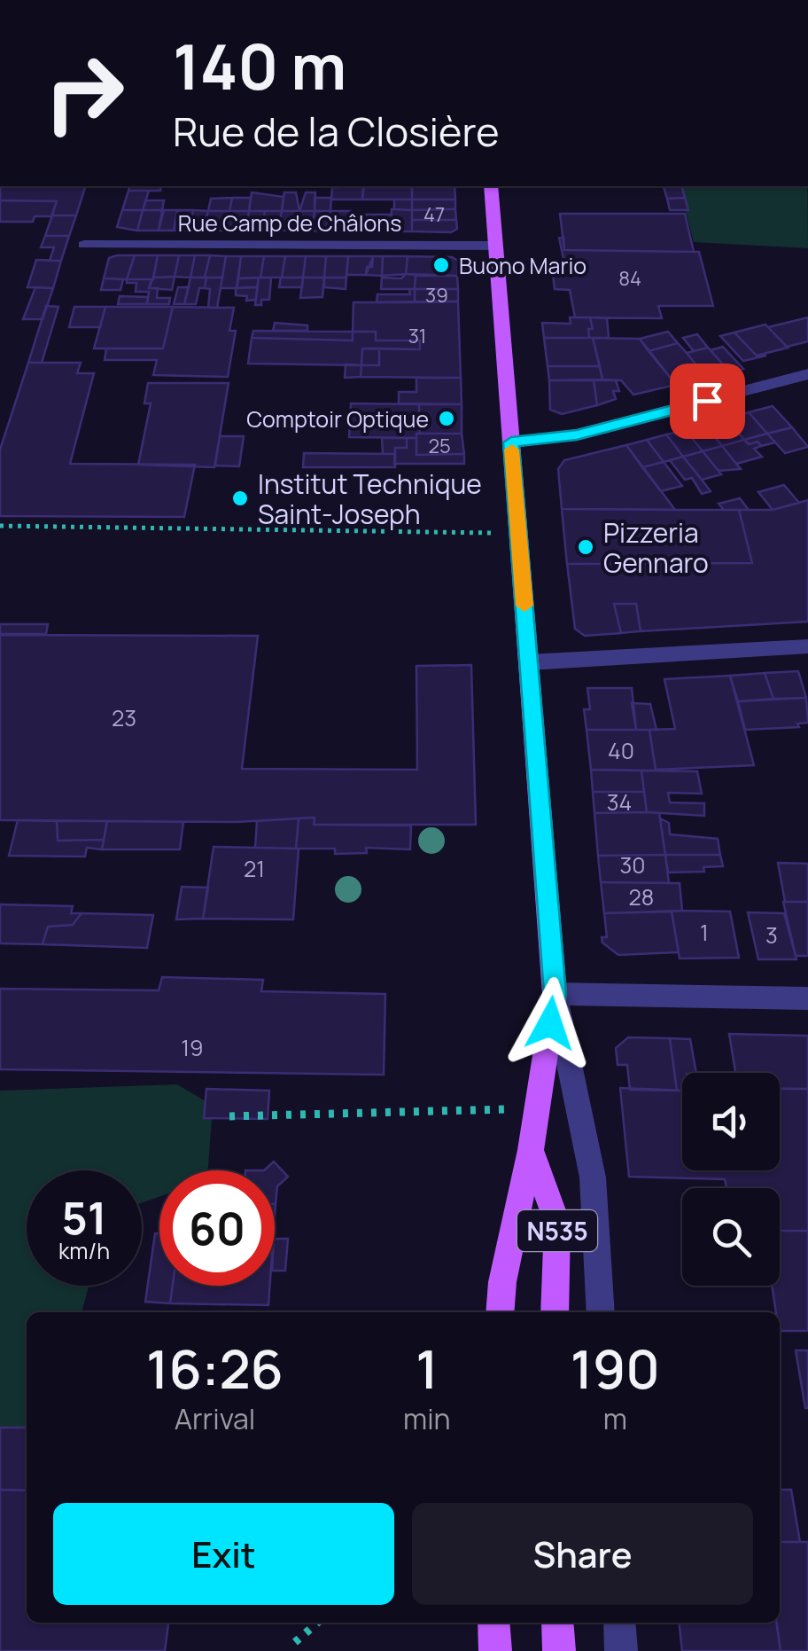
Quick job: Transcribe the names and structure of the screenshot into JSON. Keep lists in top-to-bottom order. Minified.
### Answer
{"streets":{"main road":["N535"],"street":["Rue Camp de Châlons"]},"crossings":[["Rue Camp de Châlons","N535"]],"places":["Buono Mario","Comptoir Optique","Institut Technique Saint-Joseph","Pizzeria Gennaro"],"house_numbers":["47","84","39","31","25","23","40","34","30","21","28","1","3","19"],"page":{"turn":["140 m","Rue de la Closière"],"speed":"51 km/h","limit":"60","eta":["16:26","Arrival","1","min","190","m"],"buttons":["Exit","Share"]}}
